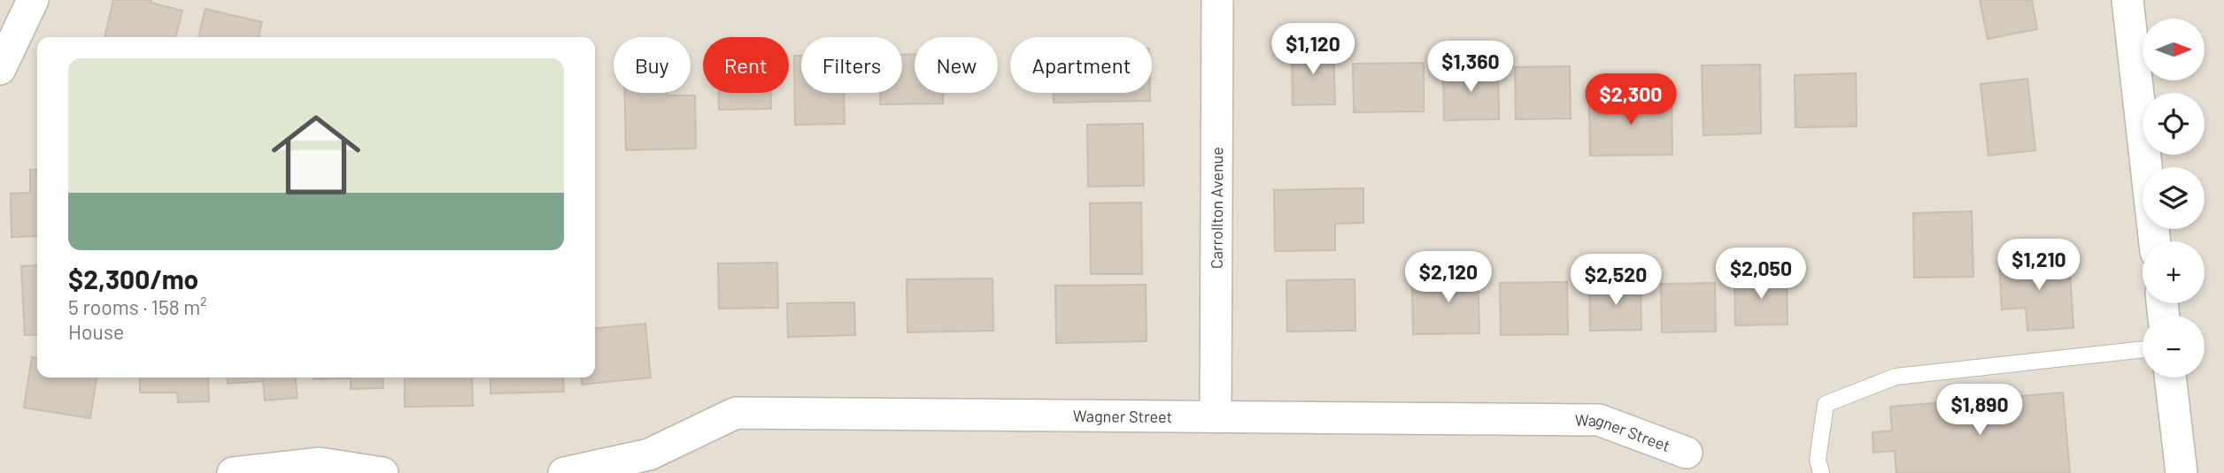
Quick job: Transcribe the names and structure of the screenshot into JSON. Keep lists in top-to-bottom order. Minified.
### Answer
{"streets":{"street":["Carrollton Avenue","Wagner Street"]},"crossings":[["Carrollton Avenue","Wagner Street"]],"north":"right","page":{"map_buttons":["+","−"],"price":["$1,120","$1,360","$2,300","$1,210","$2,050","$2,120","$2,520","$1,890"],"chip":["Buy","Rent","Filters","New","Apartment"],"list":[{"name":"$2,300/mo","note":"5 rooms · 158 m² · House"}]}}
